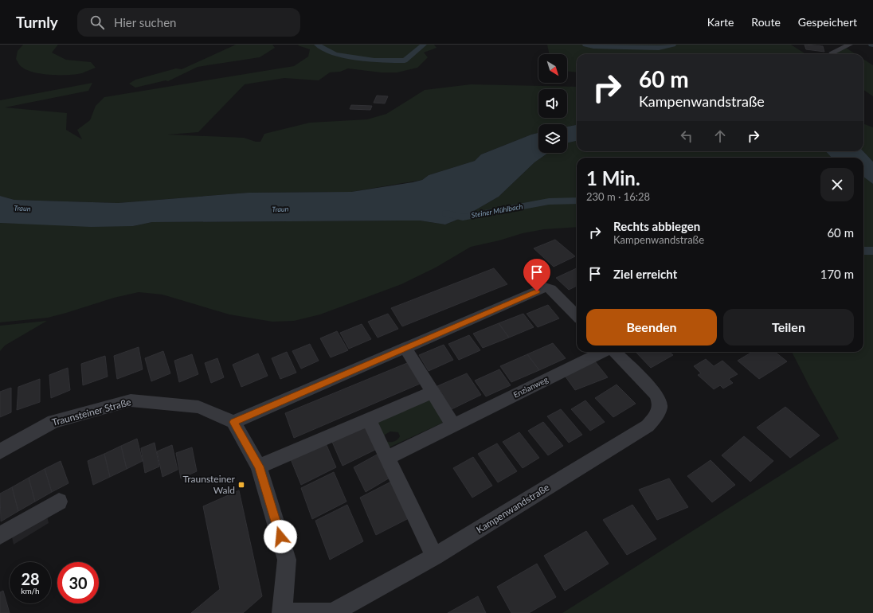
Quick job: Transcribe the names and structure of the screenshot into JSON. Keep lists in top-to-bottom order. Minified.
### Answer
{"streets":{"street":["Enzianweg","Traunsteiner Straße","Kampenwandstraße"]},"water":["Traun","Steiner Mühlbach"],"places":{"transit":["Traunsteiner Wald"]},"north":"bottom right","page":{"header":"Turnly","search":"Hier suchen","nav":["Karte","Route","Gespeichert"],"turn":["60 m","Kampenwandstraße"],"heading":["1 Min.","230 m · 16:28"],"list":[{"name":"Rechts abbiegen","note":"Kampenwandstraße","value":"60 m"},{"name":"Ziel erreicht","value":"170 m"}],"buttons":["Beenden","Teilen"],"speed":"28 km/h","limit":"30"}}
